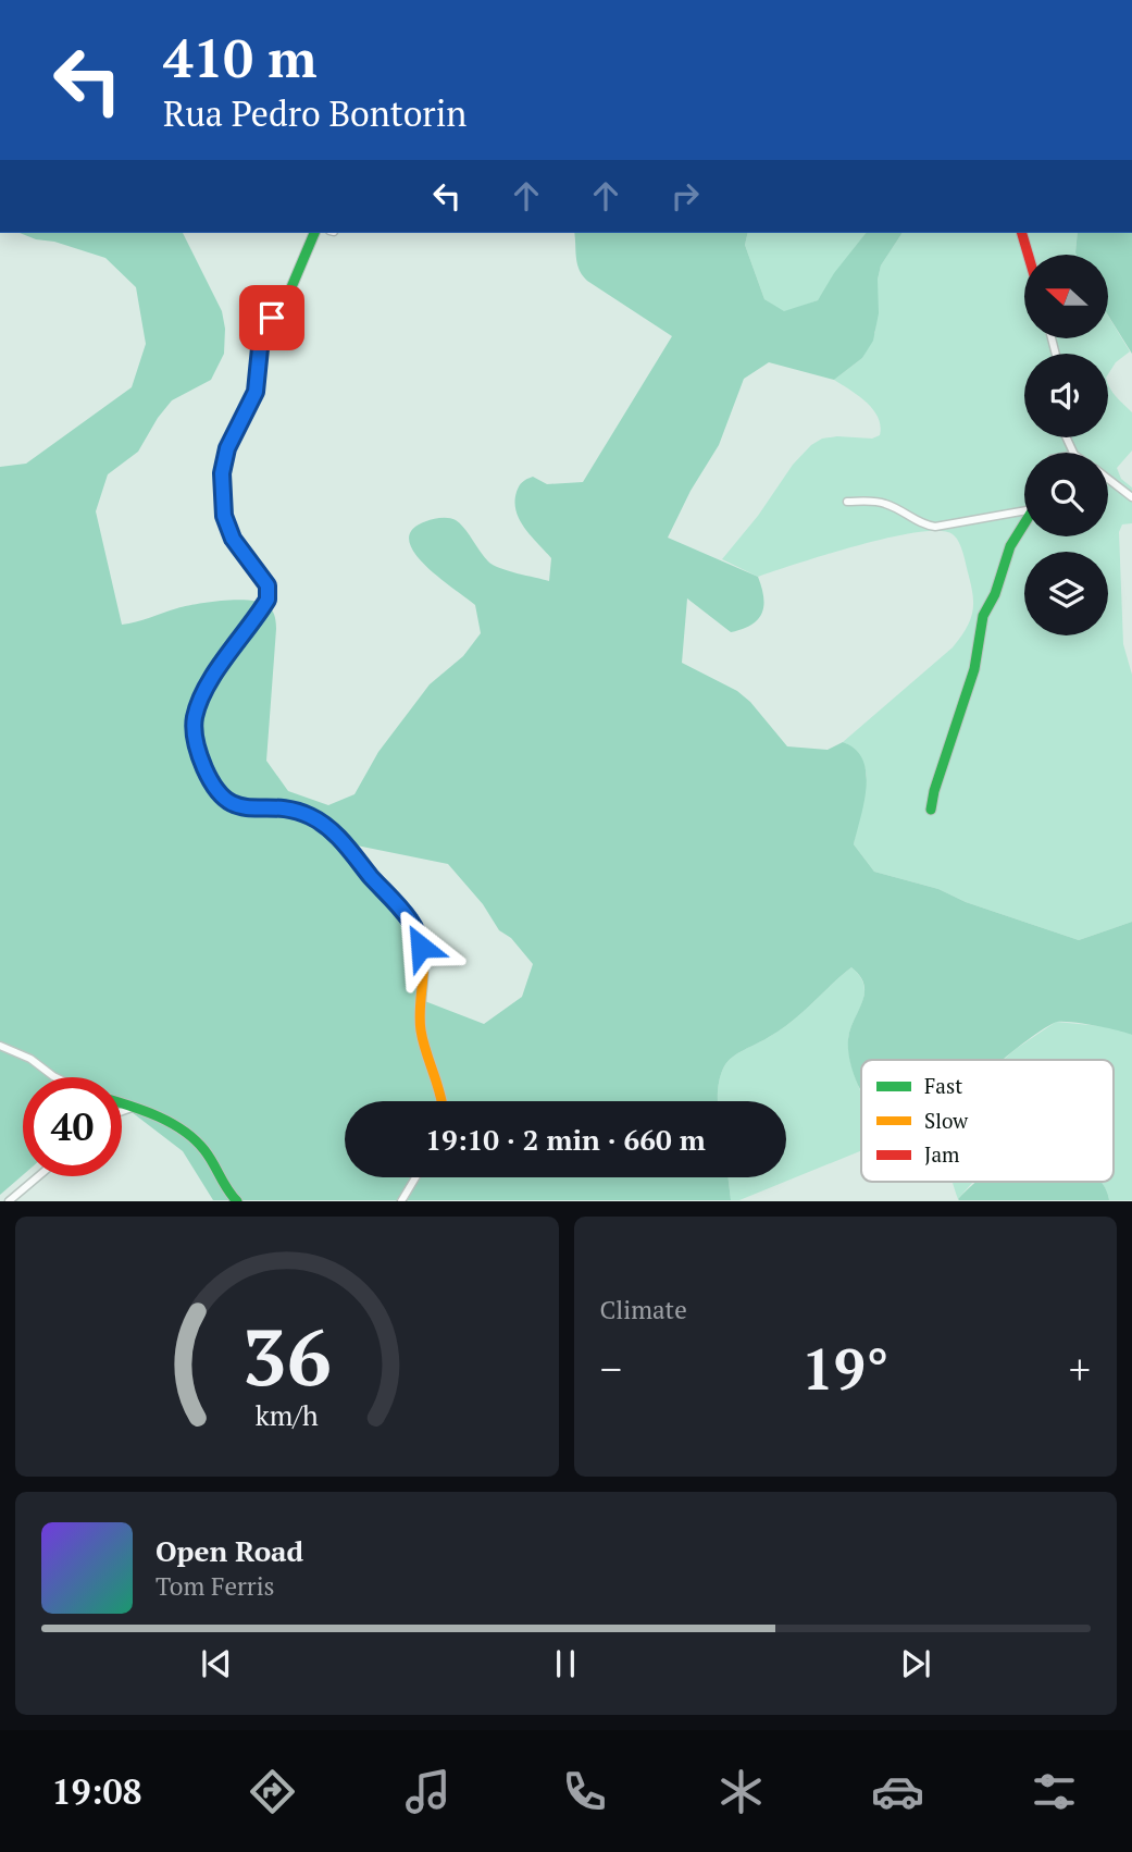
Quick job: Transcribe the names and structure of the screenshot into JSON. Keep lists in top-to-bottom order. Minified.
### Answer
{"legend":["Fast","Slow","Jam"],"north":"left","page":{"turn":["410 m","Rua Pedro Bontorin"],"limit":"40","trip":"19:10 · 2 min · 660 m","tile":"Climate","heat":["−","19°","+"],"song":["Open Road","Tom Ferris"],"tabs":"19:08","gauge":["36","km/h"]}}
